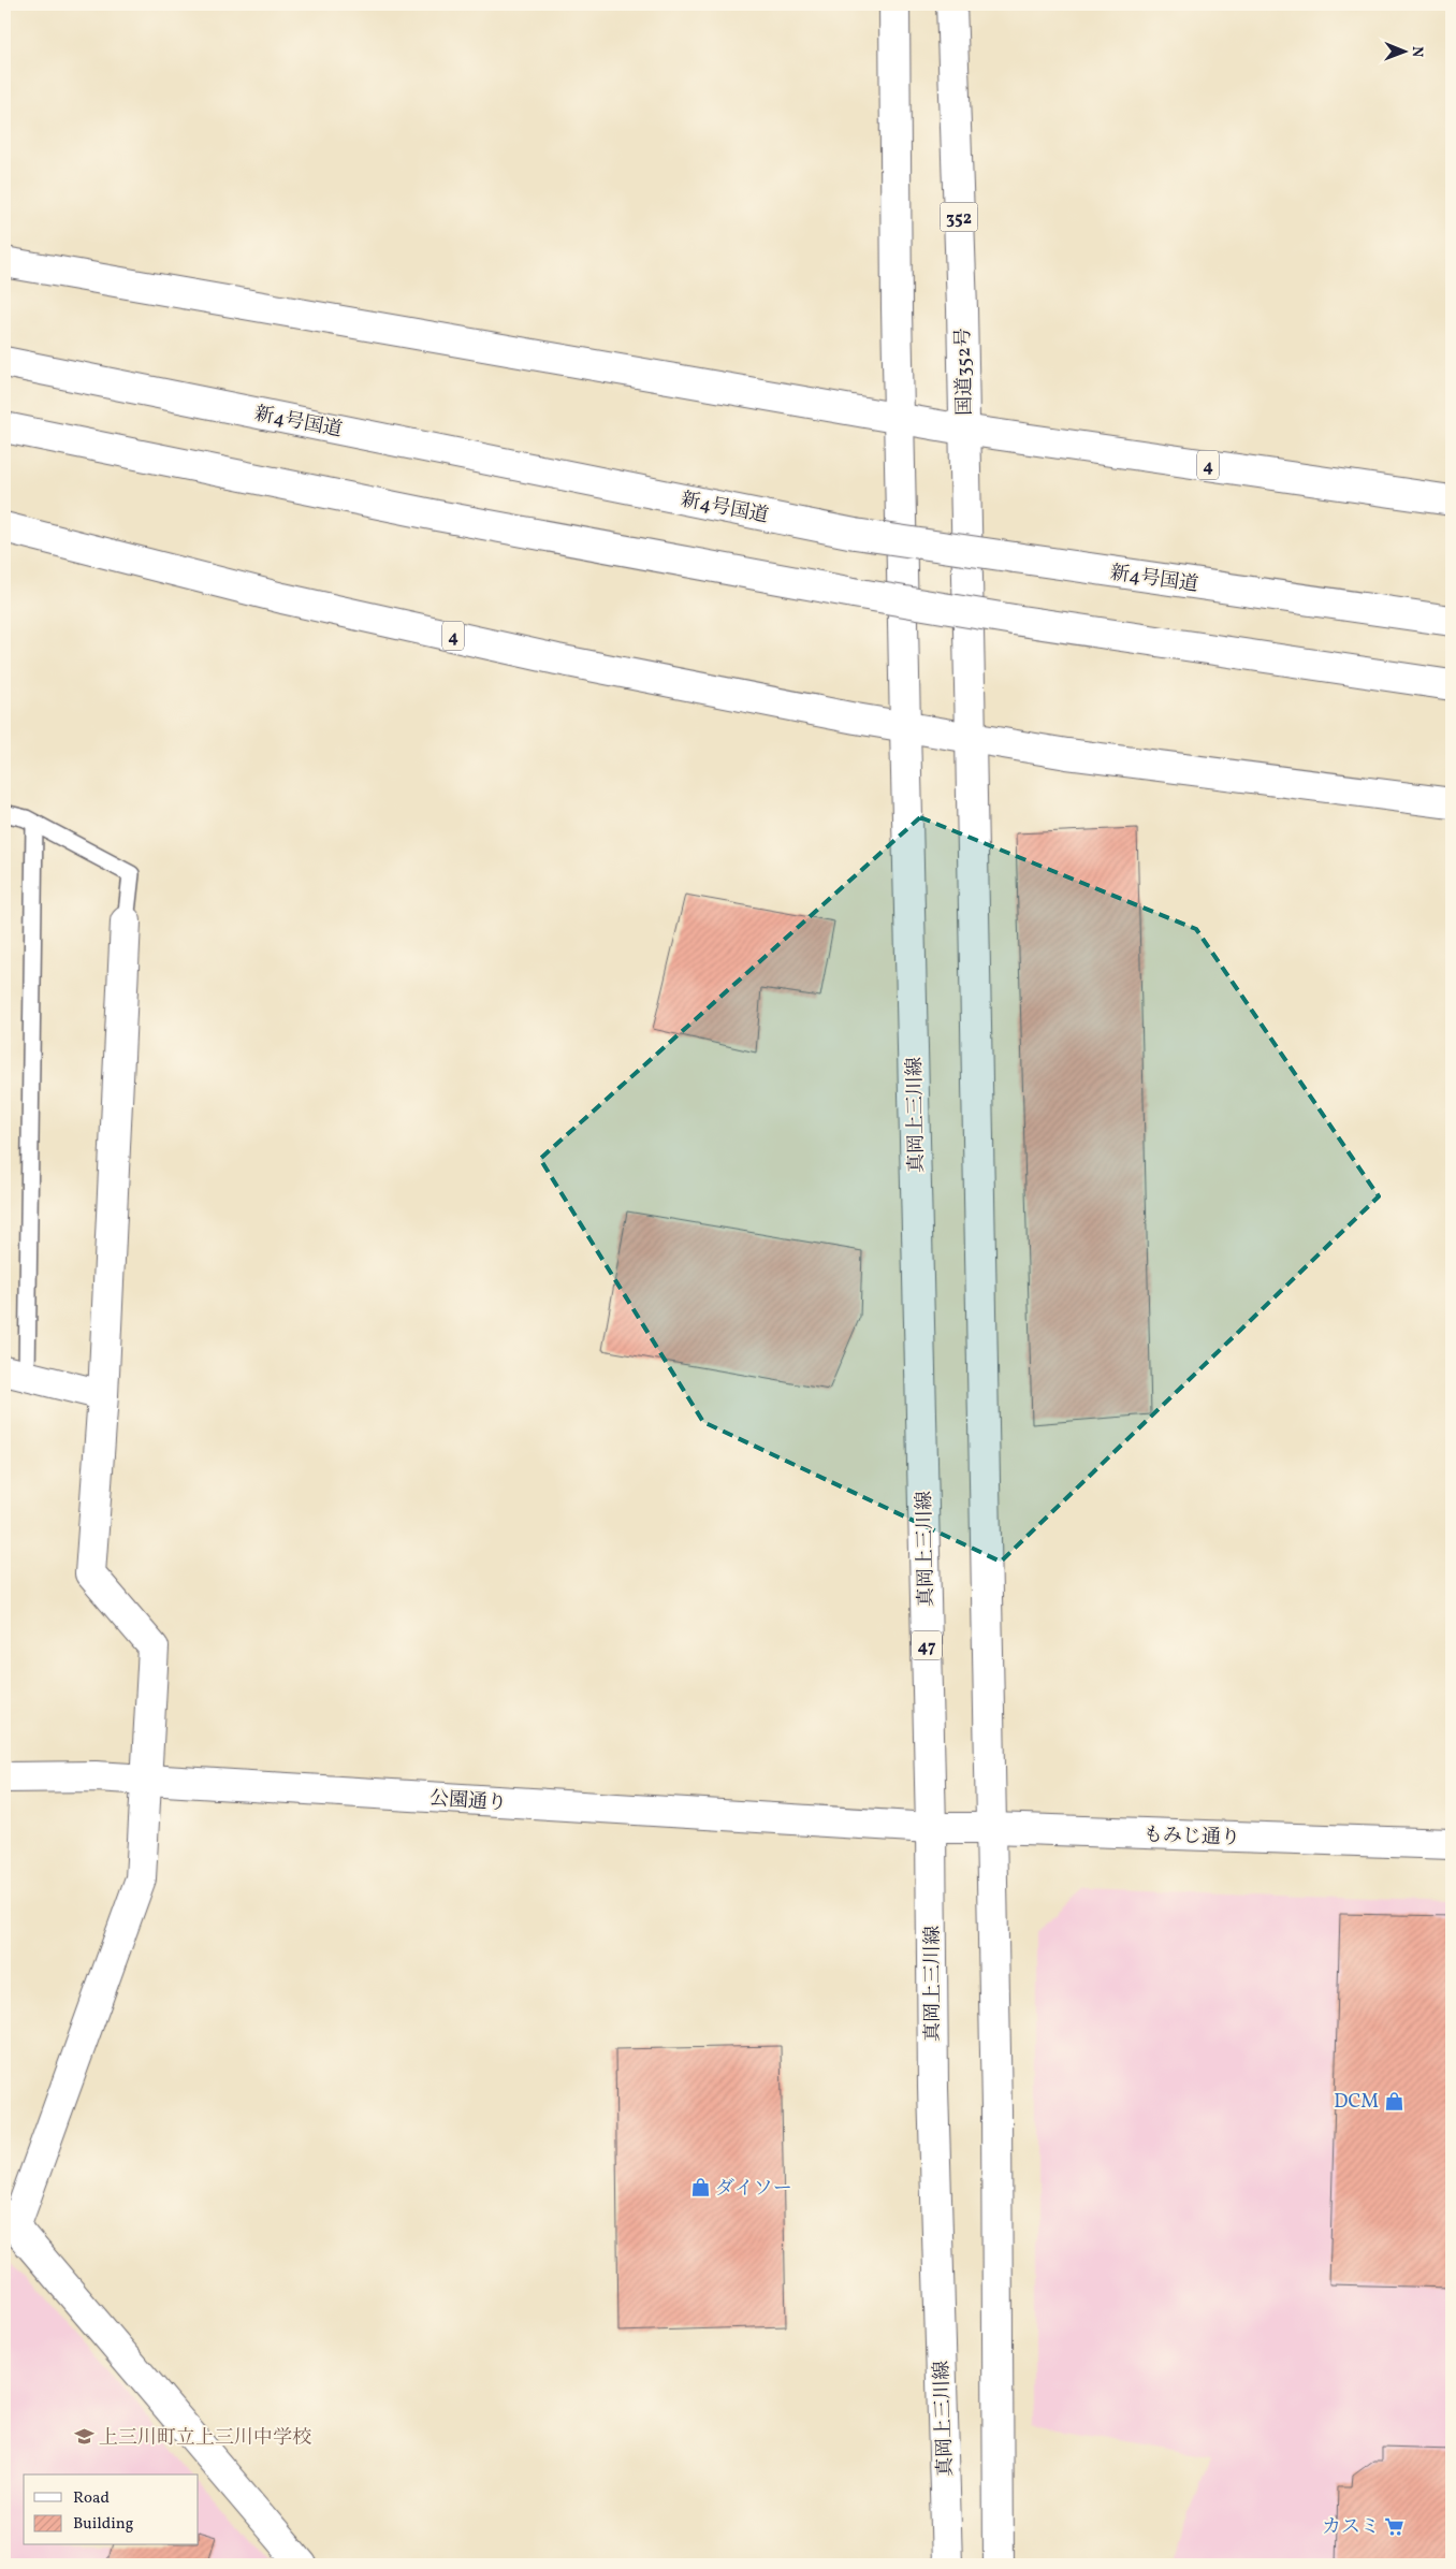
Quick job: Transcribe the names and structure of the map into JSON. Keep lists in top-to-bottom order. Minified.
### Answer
{"streets":{"main road":["352","国道352号","新4号国道","4","真岡上三川線","47","公園通り","もみじ通り"]},"crossings":[["国道352号","4"],["4","真岡上三川線"],["真岡上三川線","公園通り"],["真岡上三川線","もみじ通り"],["公園通り","もみじ通り"]],"places":{"shop":["DCM","ダイソー"],"school or university":["上三川町立上三川中学校"],"supermarket":["カスミ"]},"legend":["Road","Building"],"north":"right"}
